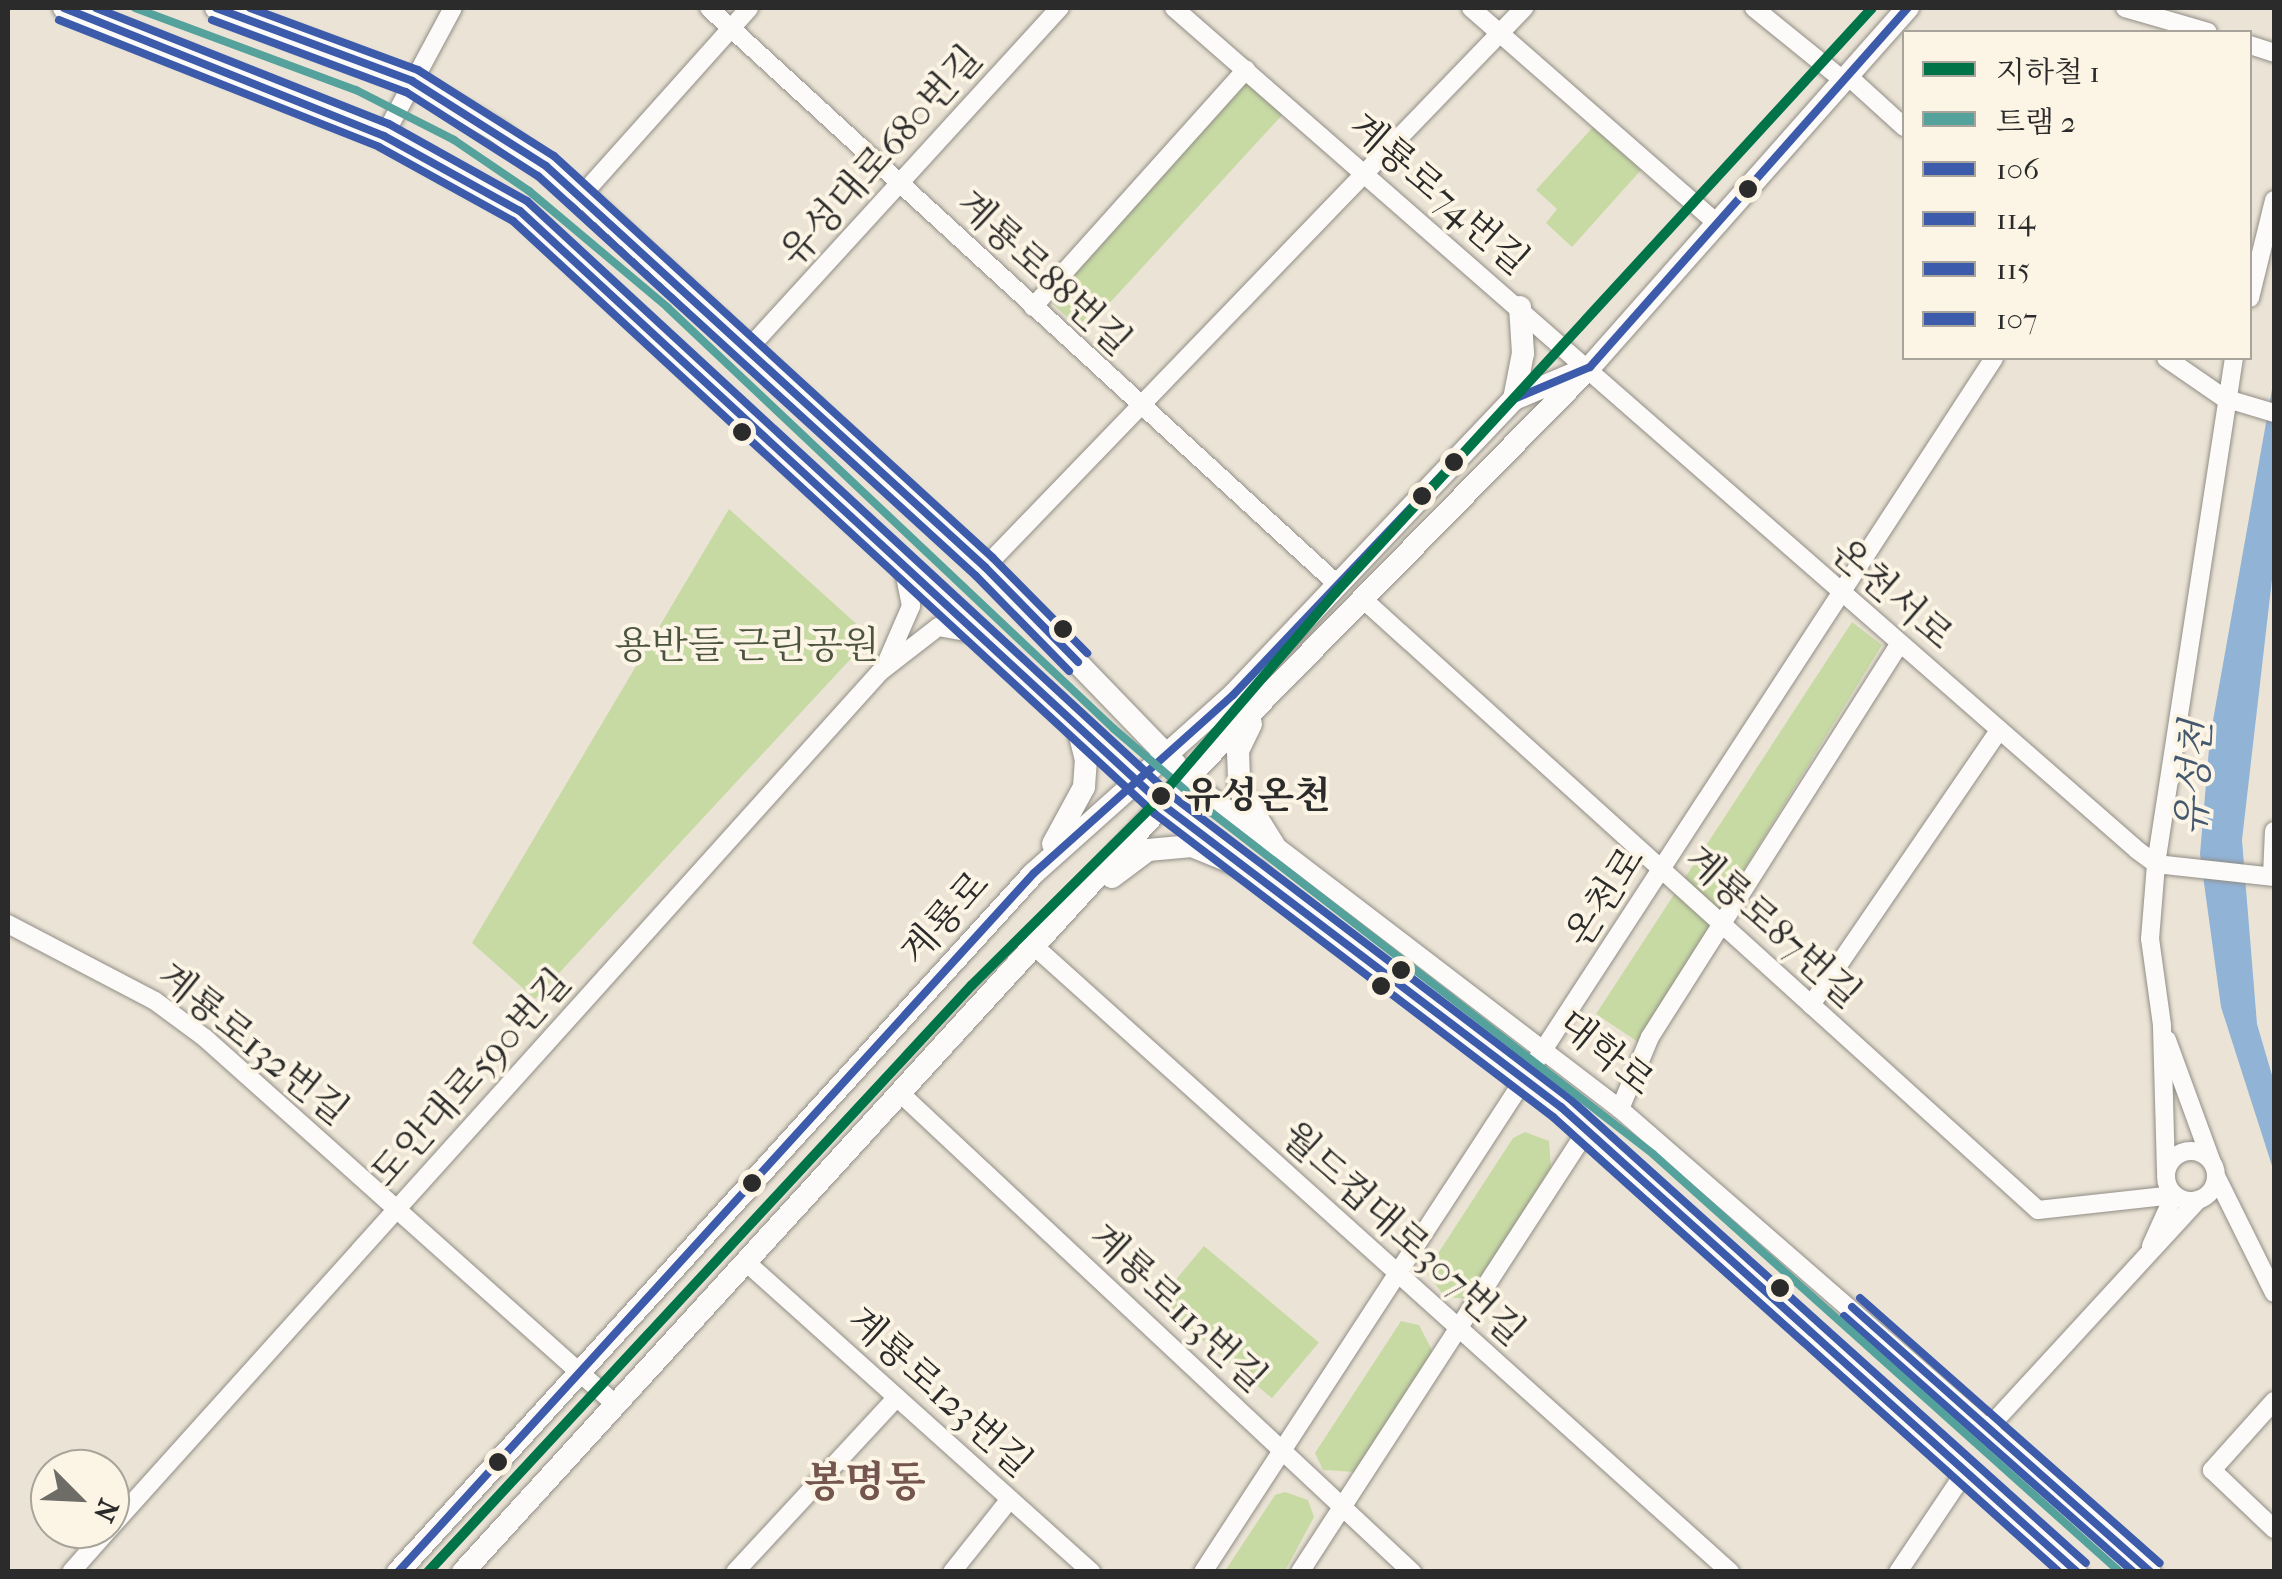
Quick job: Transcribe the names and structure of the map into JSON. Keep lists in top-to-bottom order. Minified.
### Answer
{"streets":{"main road":["계룡로","대학로"],"street":["유성대로680번길","계룡로74번길","계룡로88번길","온천서로","온천로","계룡로87번길","계룡로132번길","도안대로590번길","월드컵대로307번길","계룡로113번길","계룡로123번길"]},"crossings":[["유성대로680번길","계룡로88번길"],["유성대로680번길","대학로"],["계룡로74번길","온천서로"],["계룡로74번길","계룡로"],["계룡로88번길","계룡로"],["온천서로","온천로"],["온천서로","계룡로"],["온천로","계룡로87번길"],["온천로","대학로"],["온천로","월드컵대로307번길"],["온천로","계룡로113번길"],["계룡로","계룡로87번길"],["계룡로","계룡로132번길"],["계룡로","대학로"],["계룡로","월드컵대로307번길"],["계룡로","계룡로113번길"],["계룡로","계룡로123번길"],["계룡로132번길","도안대로590번길"]],"districts":["봉명동"],"water":["유성천"],"parks":["용반들 근린공원"],"places":["유성온천"],"lines":["metro line 1","tram line 2","transit line 106","transit line 115","transit line 107","transit line 114"],"legend":["지하철 1","트램 2","106","114","115","107"],"north":"bottom right"}
